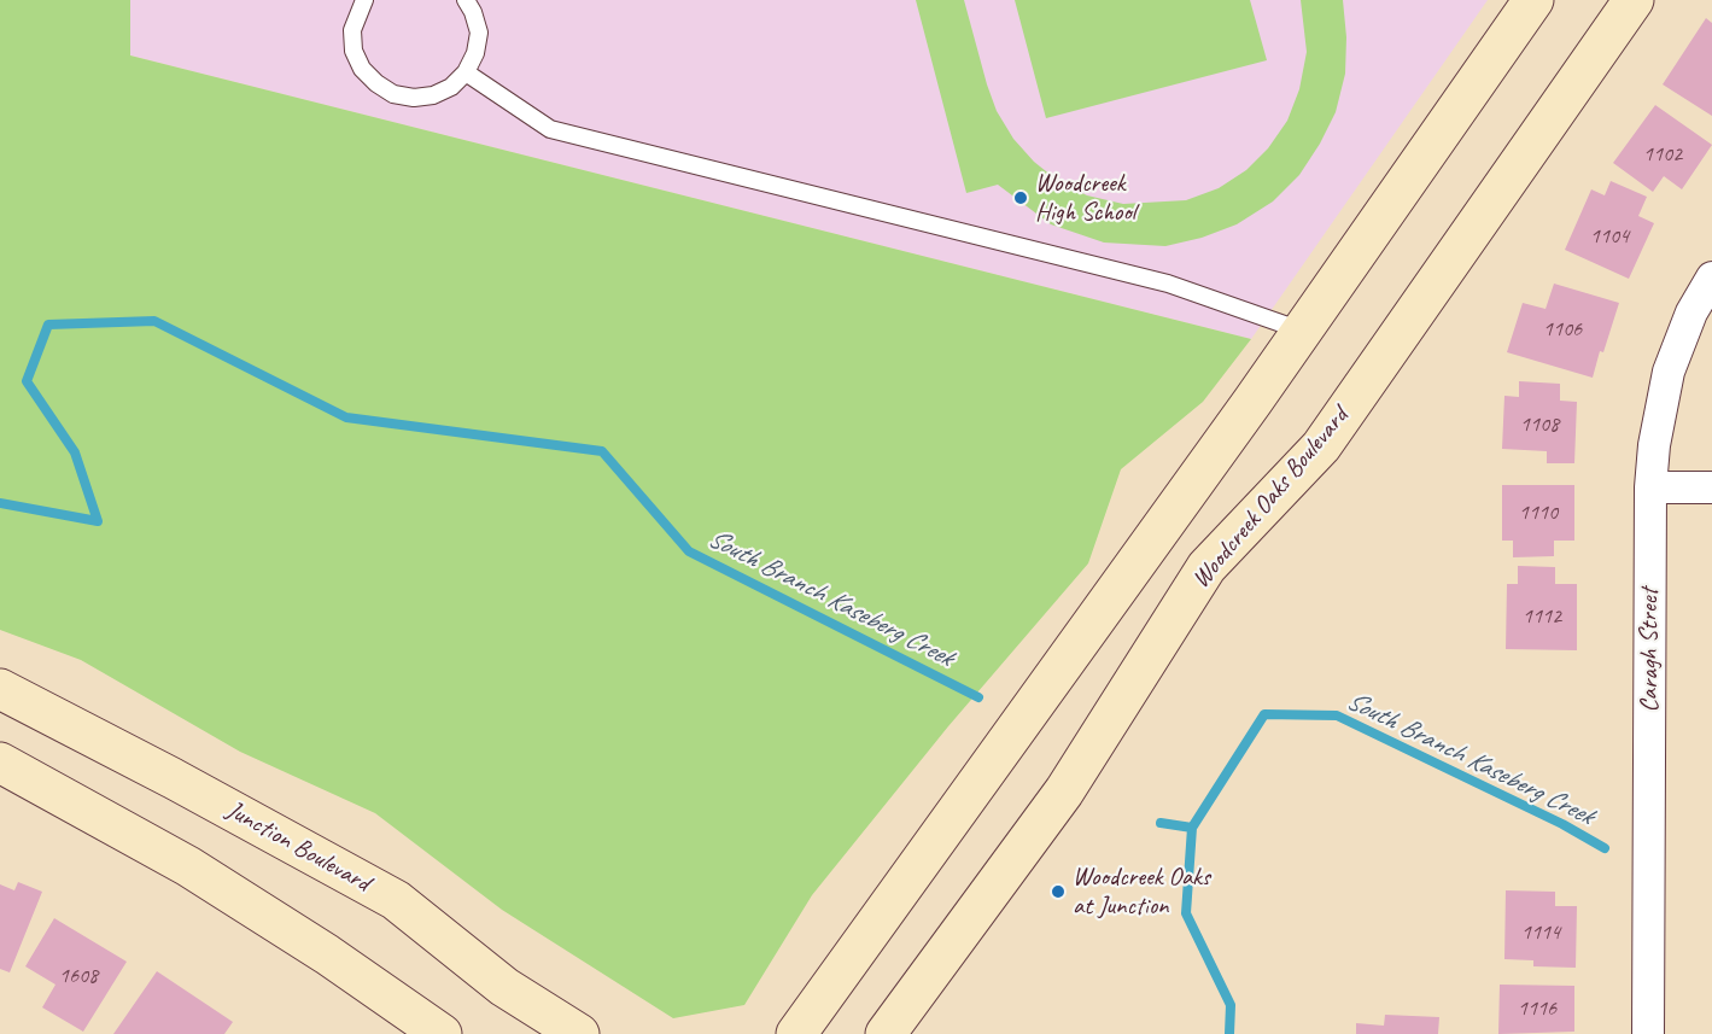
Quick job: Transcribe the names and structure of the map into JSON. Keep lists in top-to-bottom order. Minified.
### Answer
{"streets":{"main road":["Woodcreek Oaks Boulevard","Junction Boulevard"],"street":["Caragh Street"]},"water":["South Branch Kaseberg Creek"],"places":["Woodcreek High School","Woodcreek Oaks at Junction"],"house_numbers":["1102","1104","1106","1108","1110","1112","1114","1608","1116"]}
